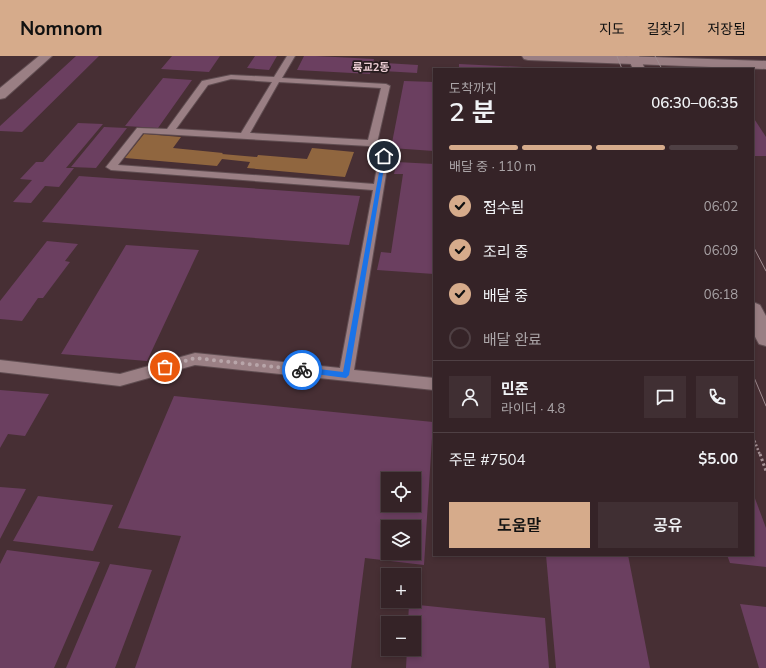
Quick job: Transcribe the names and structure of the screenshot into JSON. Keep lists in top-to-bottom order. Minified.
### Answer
{"districts":["륙교2동"],"page":{"header":"Nomnom","nav":["지도","길찾기","저장됨"],"heading":["2 분","도착까지","06:30–06:35"],"panel":["민준","라이더 · 4.8","주문 #7504","$5.00"],"bar":"배달 중 · 110 m","list":[["접수됨","06:02"],["조리 중","06:09"],["배달 중","06:18"],"배달 완료"],"map_buttons":["+","−"],"buttons":["도움말","공유"]}}
